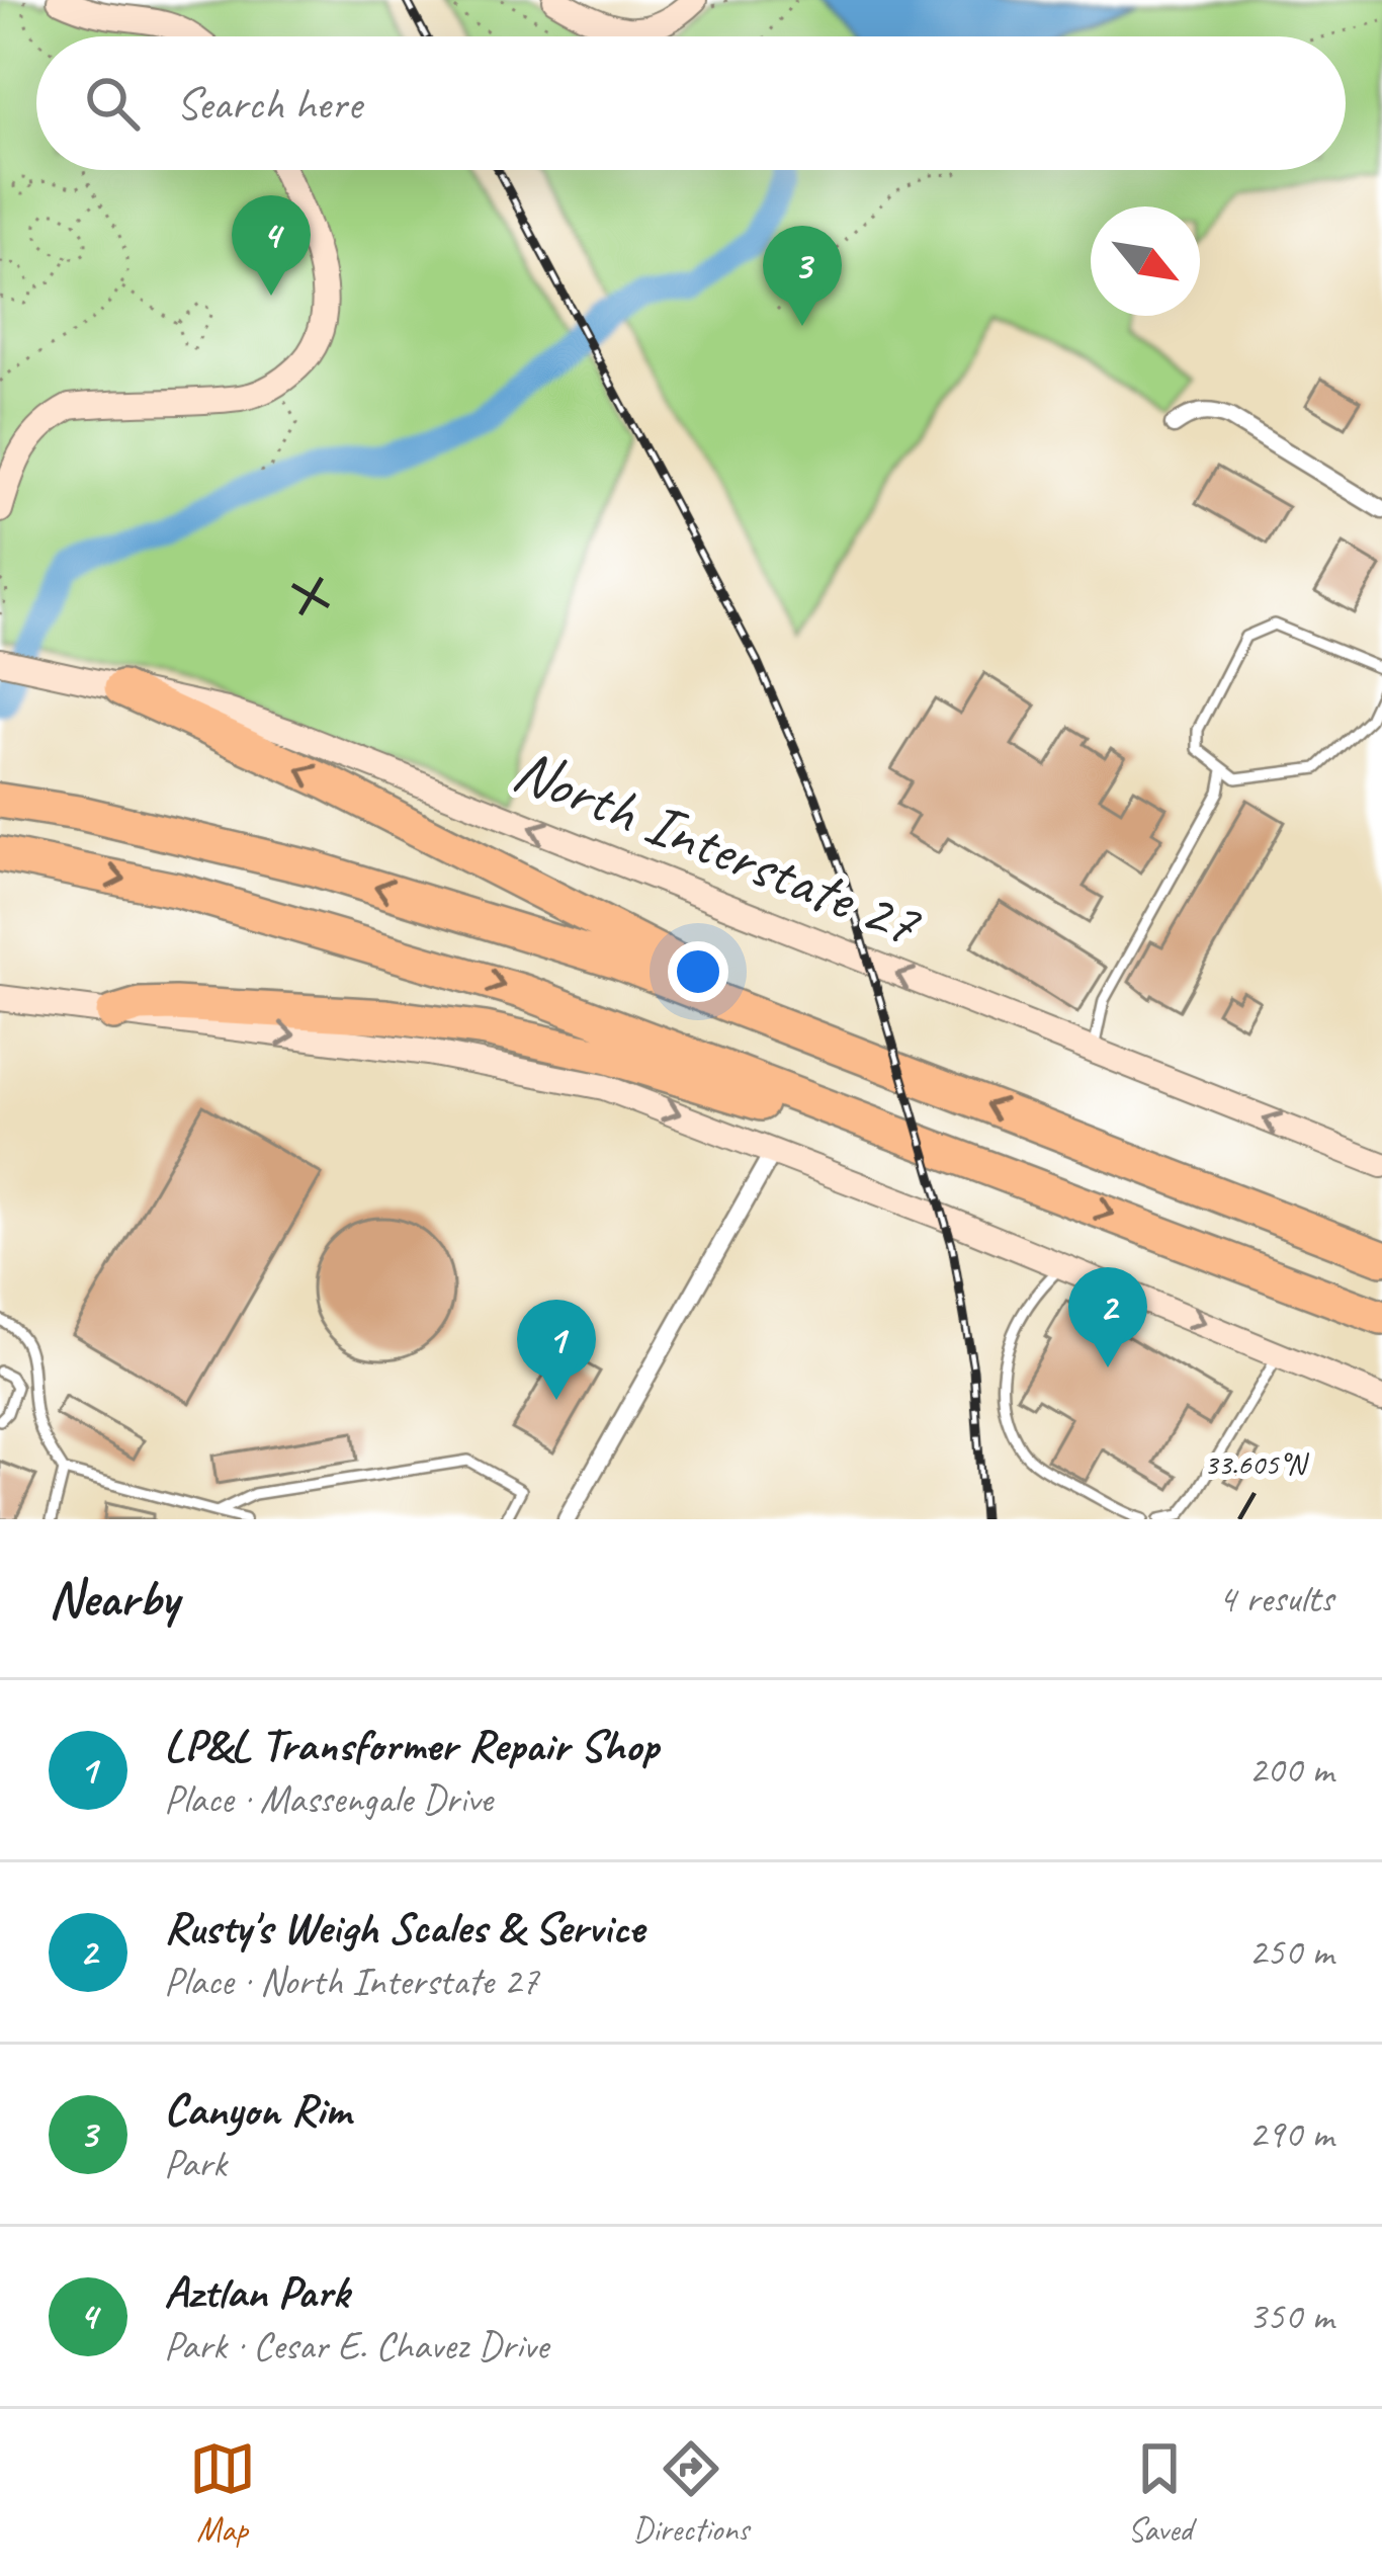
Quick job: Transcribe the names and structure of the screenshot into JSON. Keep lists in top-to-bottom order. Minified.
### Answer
{"streets":{"main road":["North Interstate 27"]},"north":"bottom right","page":{"search":"Search here","pins":["4","3","2","1"],"heading":["Nearby","4 results"],"list":[{"mark":"1","name":"LP&L Transformer Repair Shop","note":"Place · Massengale Drive","value":"200 m"},{"mark":"2","name":"Rusty's Weigh Scales & Service","note":"Place · North Interstate 27","value":"250 m"},{"mark":"3","name":"Canyon Rim","note":"Park","value":"290 m"},{"mark":"4","name":"Aztlan Park","note":"Park · Cesar E. Chavez Drive","value":"350 m"}],"nav":["Map","Directions","Saved"]},"coordinates":["33.605°N"]}
